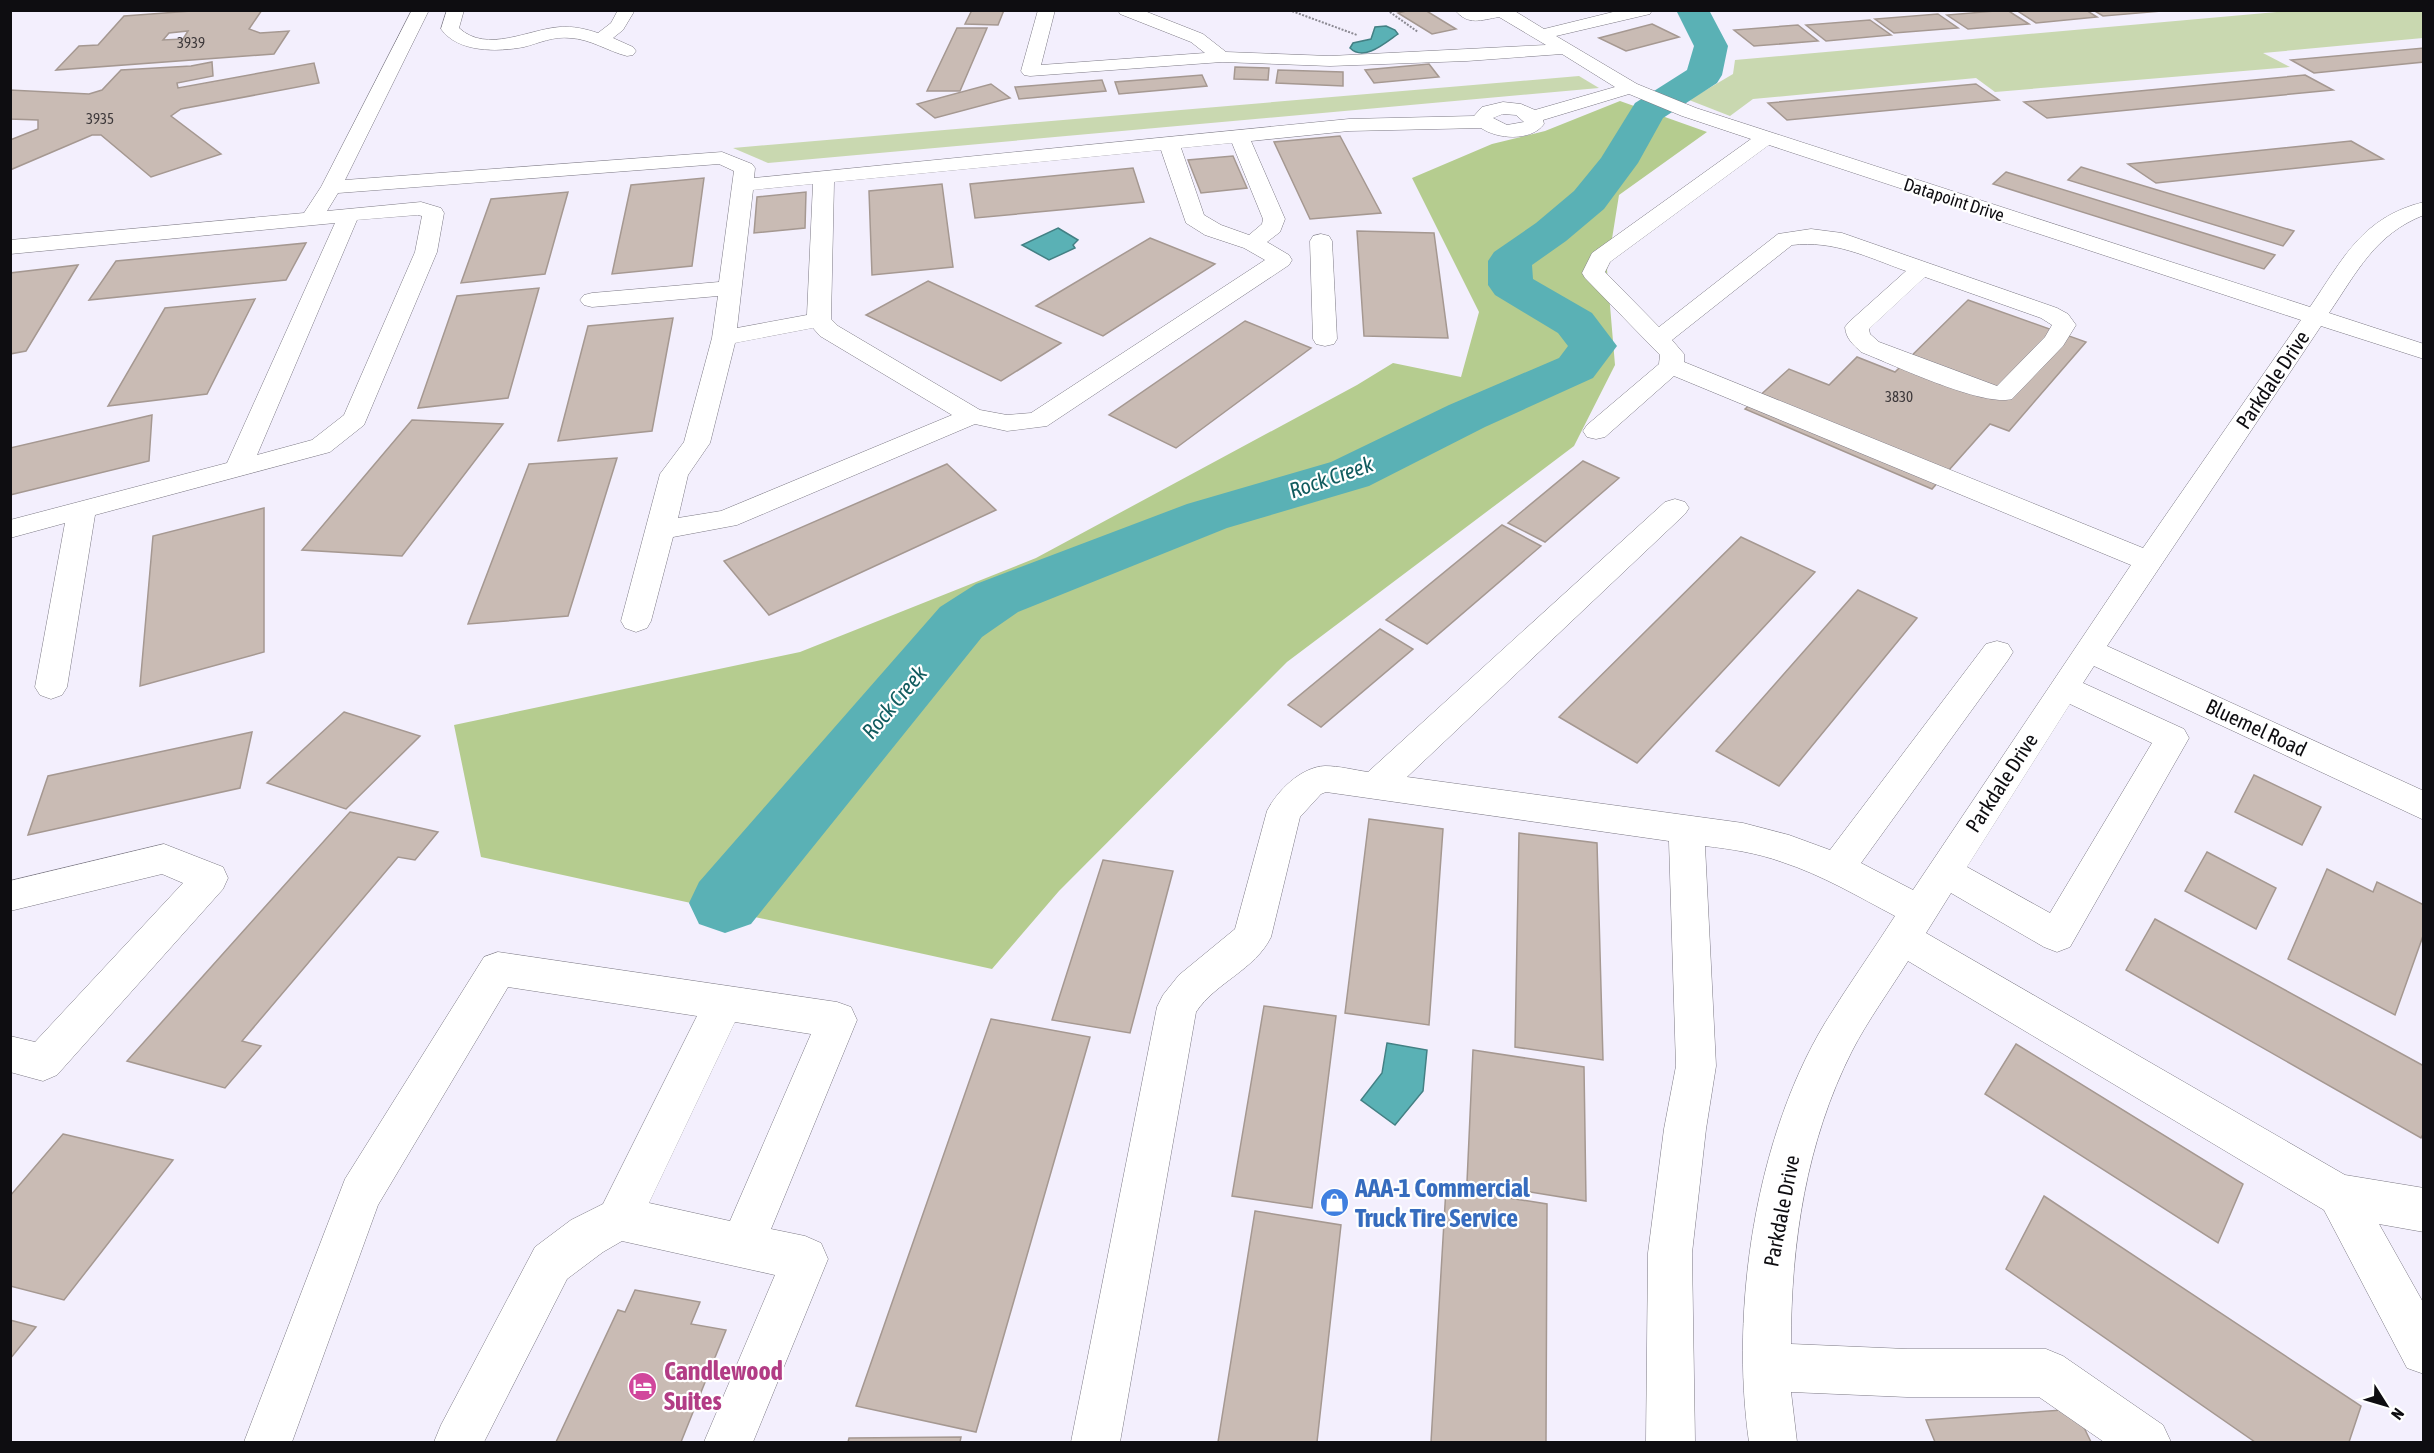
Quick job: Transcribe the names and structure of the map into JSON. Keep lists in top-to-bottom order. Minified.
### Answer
{"streets":{"street":["Datapoint Drive","Parkdale Drive","Bluemel Road"]},"crossings":[["Datapoint Drive","Parkdale Drive"],["Parkdale Drive","Bluemel Road"]],"water":["Rock Creek"],"places":{"shop":["AAA-1 Commercial Truck Tire Service"],"hotel":["Candlewood Suites"]},"house_numbers":["3939","3935","3830"],"north":"bottom right"}
